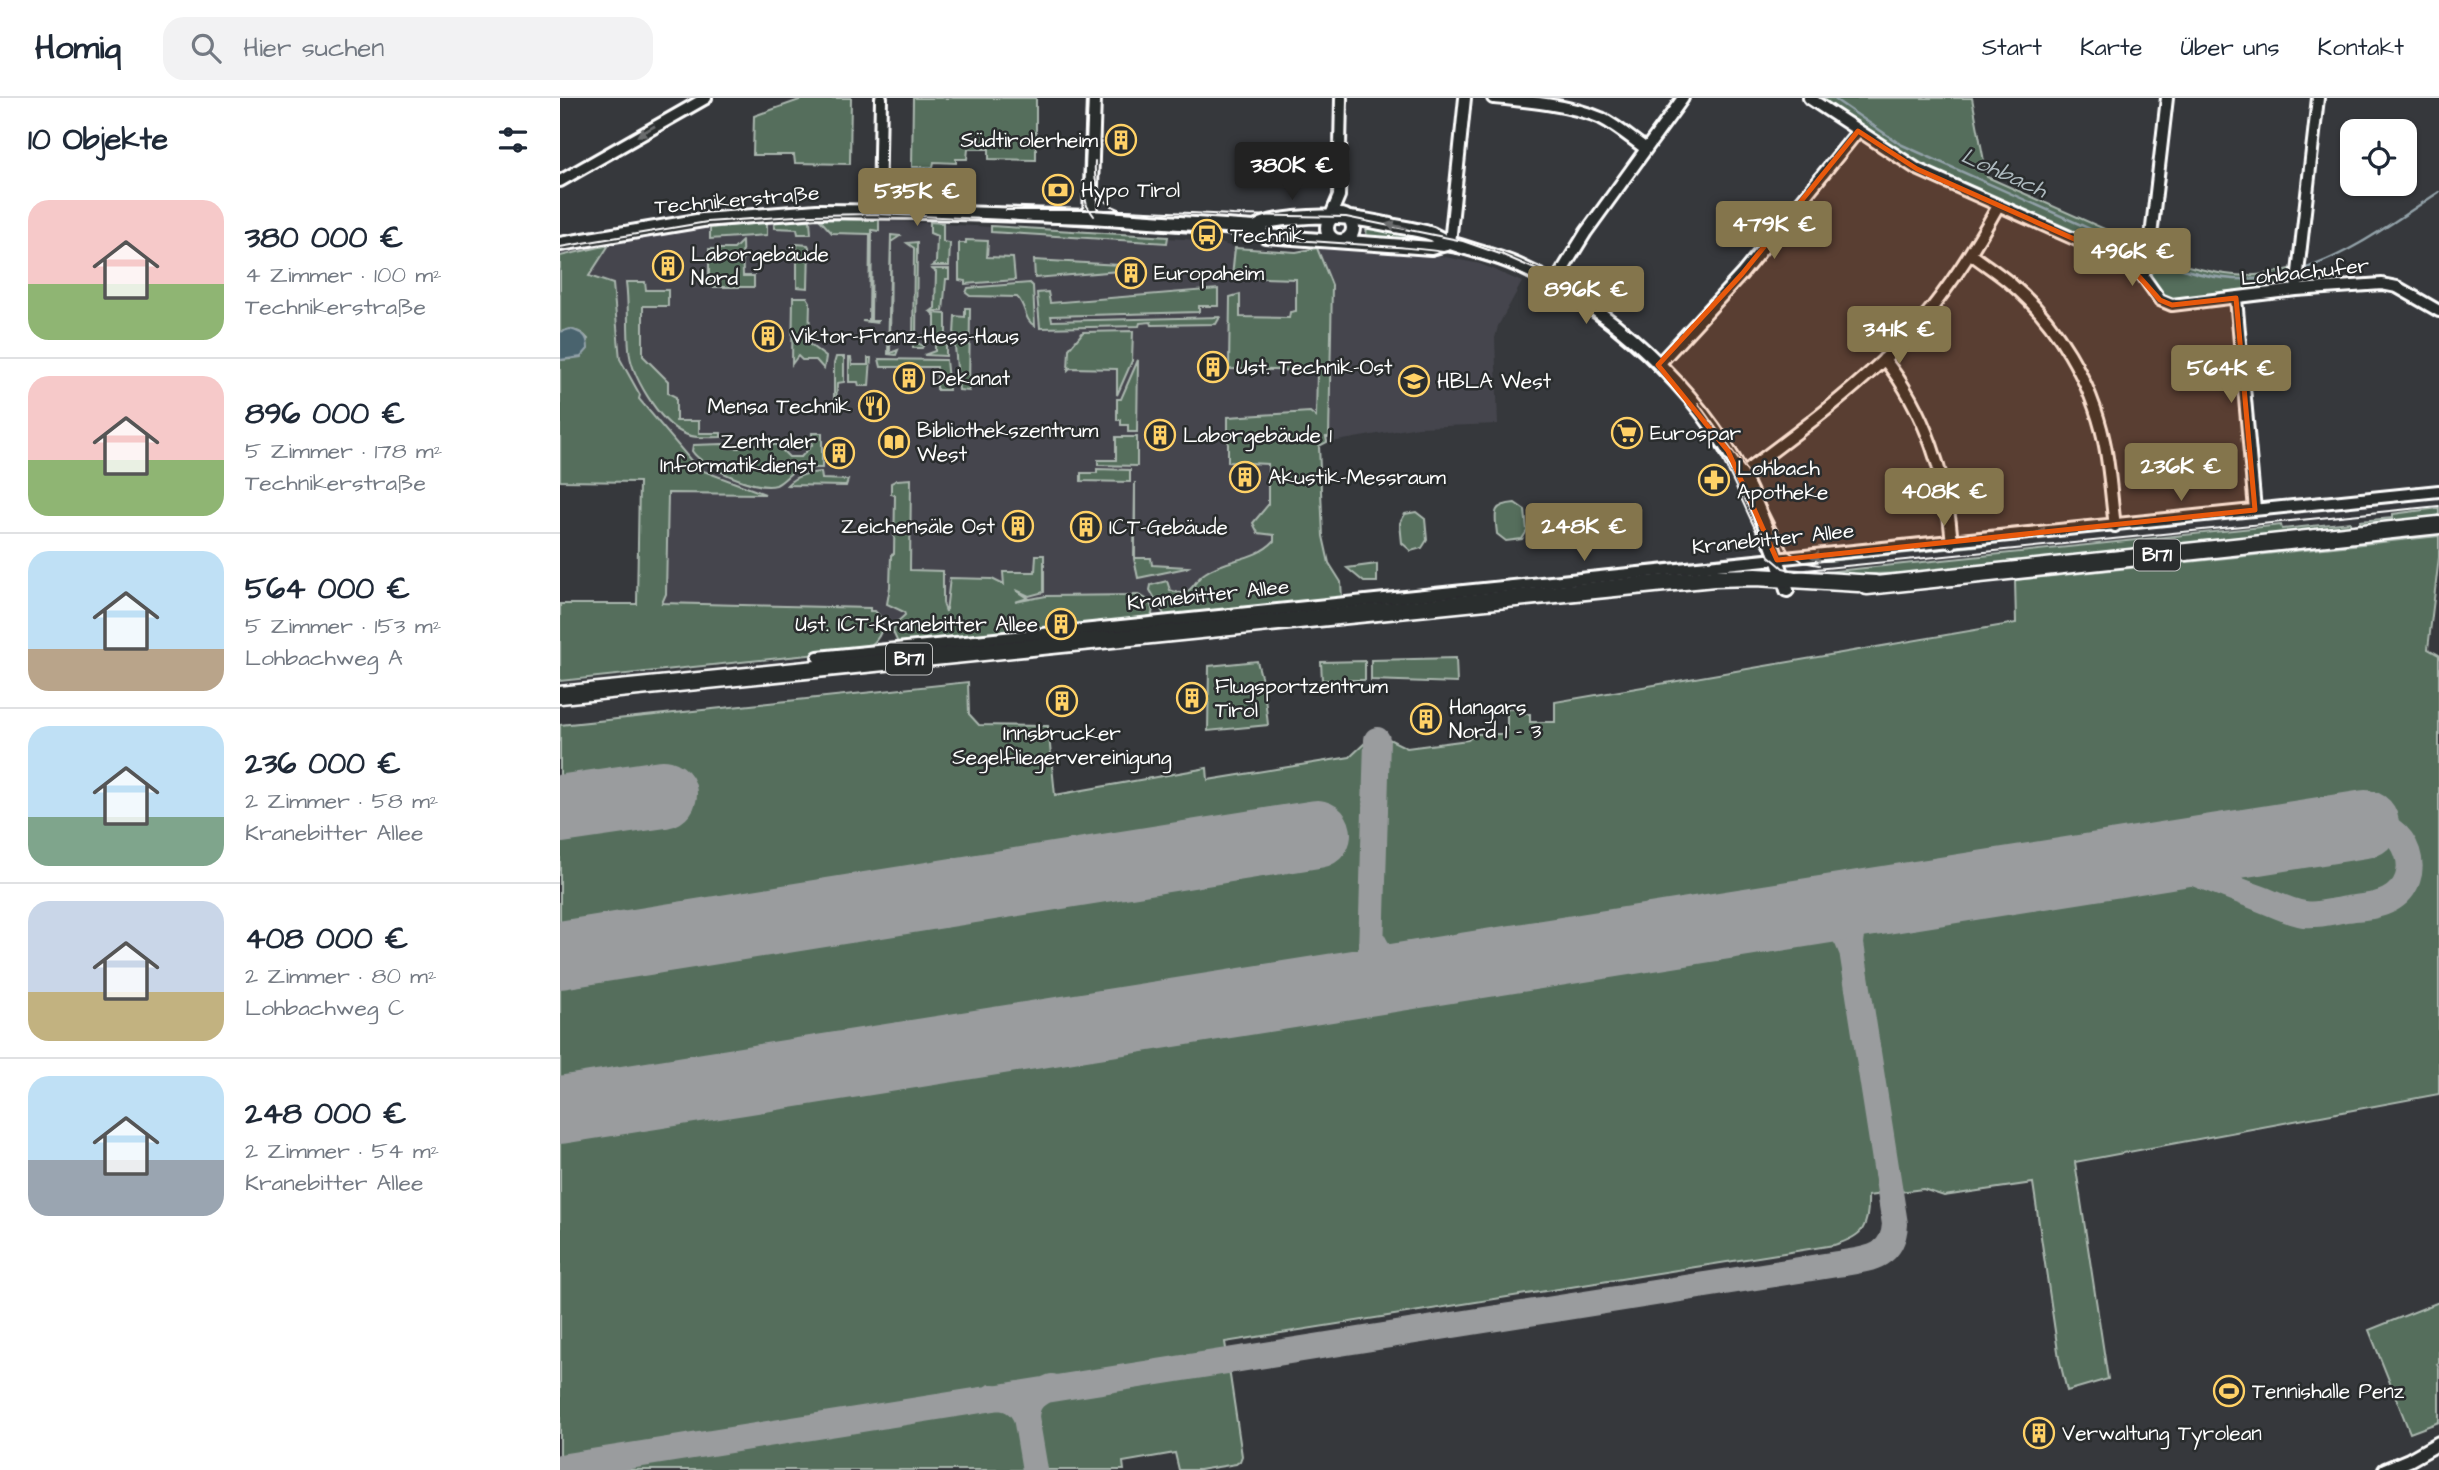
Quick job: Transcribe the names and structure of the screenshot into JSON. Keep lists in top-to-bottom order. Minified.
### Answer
{"streets":{"main road":["Kranebitter Allee","B171"],"street":["Technikerstraße","Lohbachufer"]},"crossings":[["Technikerstraße","Kranebitter Allee"]],"water":["Lohbach"],"places":{"building":["Südtirolerheim","Laborgebäude Nord","Europaheim","Viktor-Franz-Hess-Haus","Ust. Technik-Ost","Dekanat","Laborgebäude 1","Zentraler Informatikdienst","Akustik-Messraum","Zeichensäle Ost","ICT-Gebäude","Ust. ICT-Kranebitter Allee","Flugsportzentrum Tirol","Innsbrucker Segelfliegervereinigung","Hangars Nord 1 - 3","Verwaltung Tyrolean"],"bank":["Hypo Tirol"],"bus stop":["Technik"],"school or university":["HBLA West"],"restaurant":["Mensa Technik"],"supermarket":["Eurospar"],"library":["Bibliothekszentrum West"],"pharmacy":["Lohbach Apotheke"],"sports":["Tennishalle Penz"]},"page":{"header":"Homiq","search":"Hier suchen","nav":["Start","Karte","Über uns","Kontakt"],"heading":"10 Objekte","price":["380K €","535K €","479K €","496K €","896K €","341K €","564K €","236K €","408K €","248K €"],"list":[{"name":"380 000 €","note":"4 Zimmer · 100 m² · Technikerstraße"},{"name":"896 000 €","note":"5 Zimmer · 178 m² · Technikerstraße"},{"name":"564 000 €","note":"5 Zimmer · 153 m² · Lohbachweg A"},{"name":"236 000 €","note":"2 Zimmer · 58 m² · Kranebitter Allee"},{"name":"408 000 €","note":"2 Zimmer · 80 m² · Lohbachweg C"},{"name":"248 000 €","note":"2 Zimmer · 54 m² · Kranebitter Allee"}]}}
